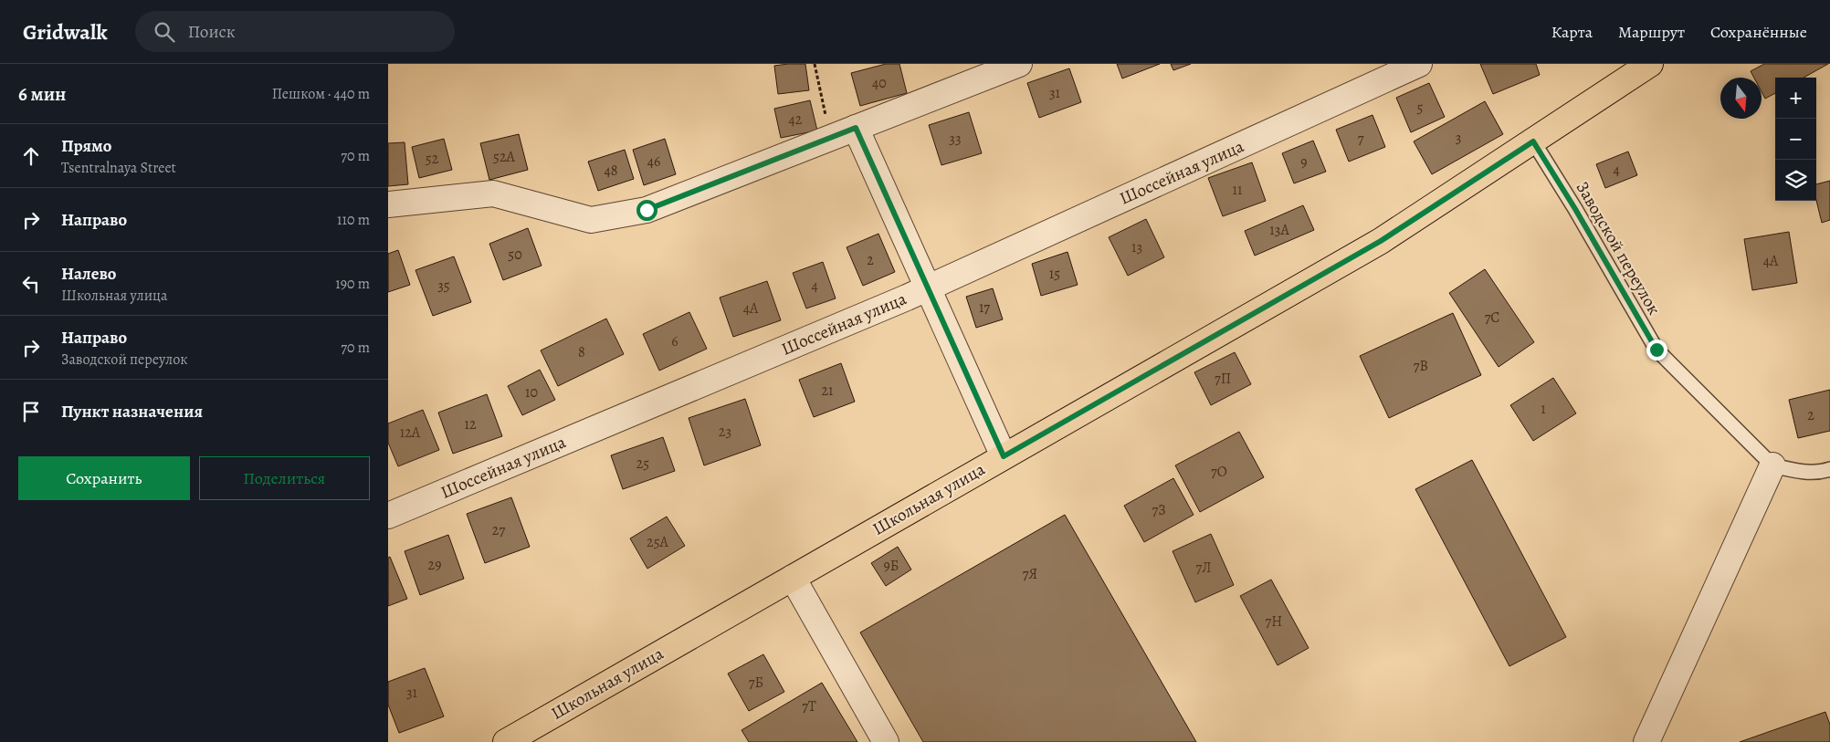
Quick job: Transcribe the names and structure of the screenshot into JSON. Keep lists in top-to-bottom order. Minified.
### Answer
{"streets":{"main road":["Школьная улица"],"street":["Шоссейная улица"],"lane":["Заводской переулок"]},"crossings":[["Заводской переулок","Школьная улица"]],"house_numbers":["40","31","5","42","3","33","7","52А","52","46","9","4","48","11","13А","13","50","2","4А","15","35","4","17","4А","7С","6","8","7В","7П","21","10","1","2","12","23","12А","25","7О","7З","27","25А","29","9Б","7Л","7Я","7Н","7Б","31","7Т"],"north":"bottom","page":{"header":"Gridwalk","search":"Поиск","nav":["Карта","Маршрут","Сохранённые"],"heading":["6 мин","Пешком · 440 m"],"map_buttons":["+","−"],"list":[["Прямо","Tsentralnaya Street","70 m"],["Направо","110 m"],["Налево","Школьная улица","190 m"],["Направо","Заводской переулок","70 m"],"Пункт назначения"],"buttons":["Сохранить","Поделиться"]}}
